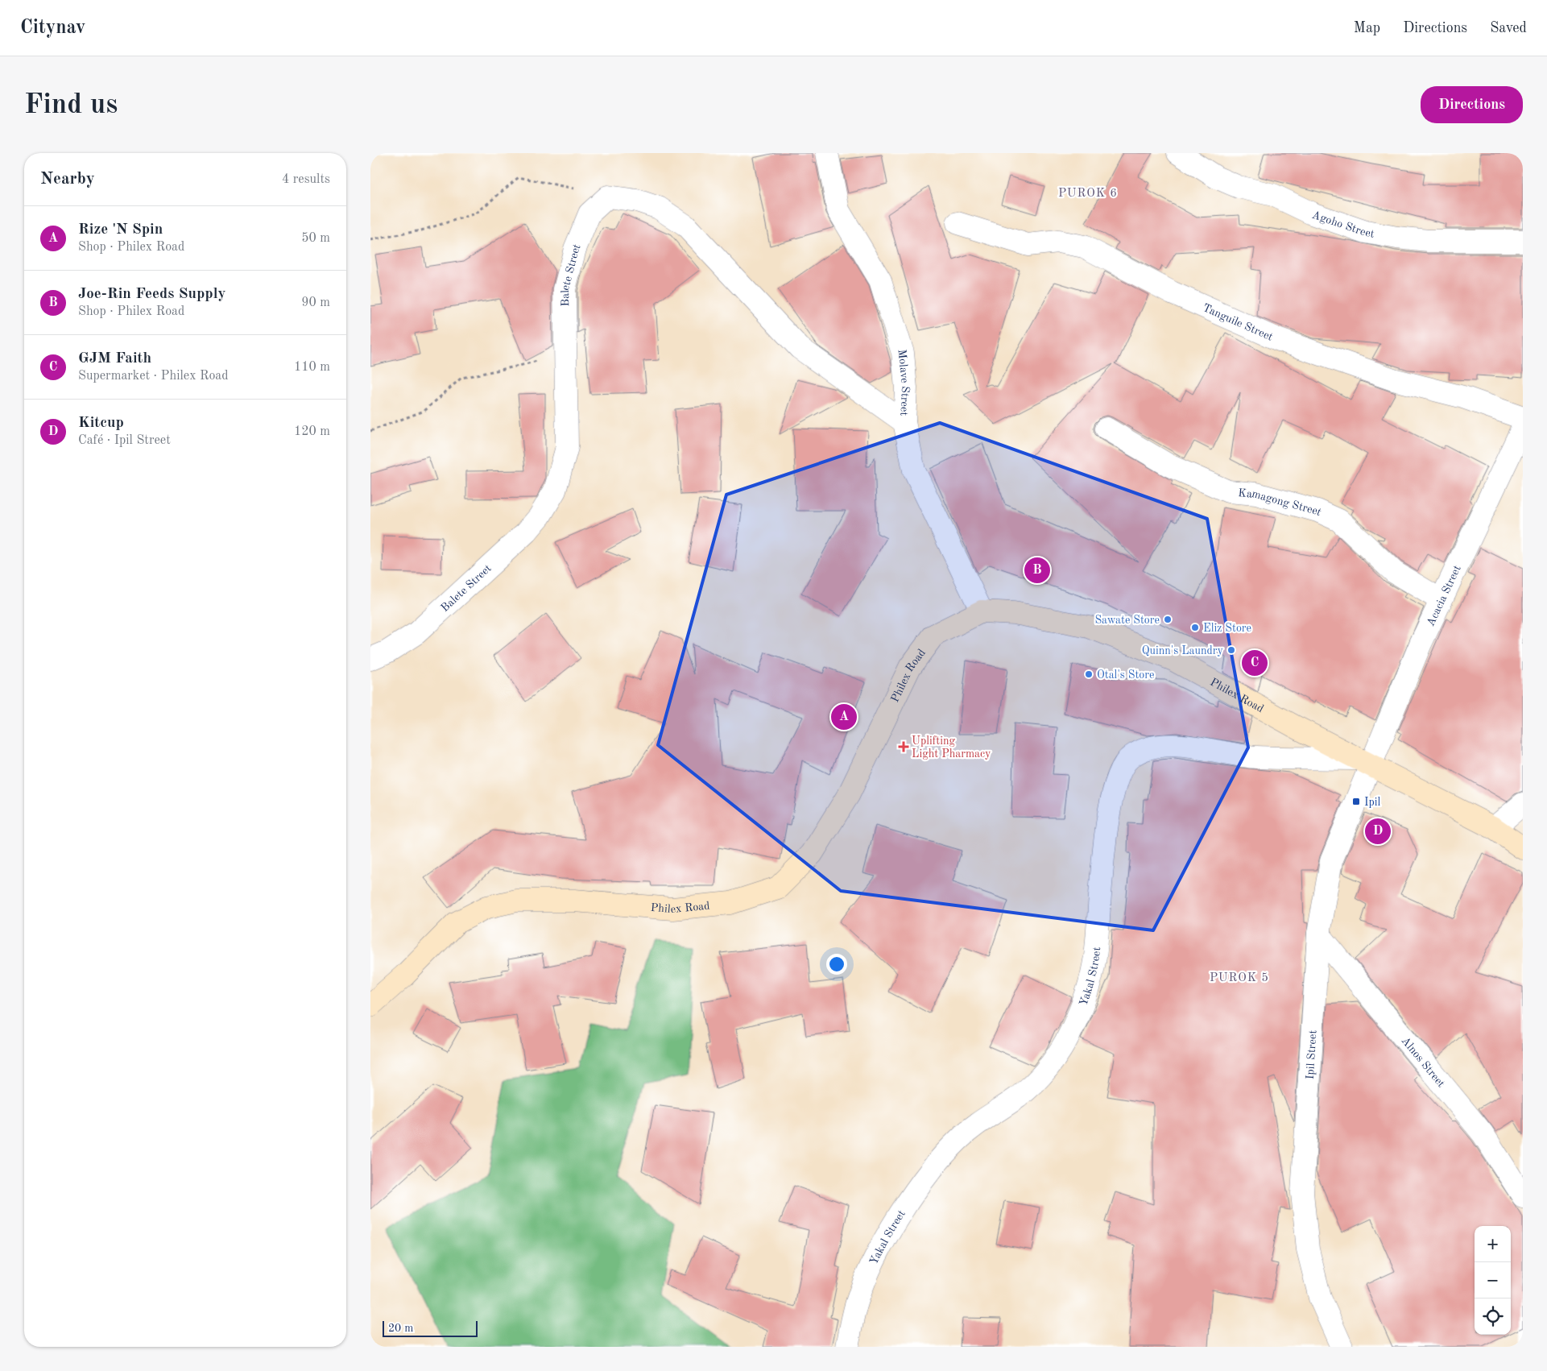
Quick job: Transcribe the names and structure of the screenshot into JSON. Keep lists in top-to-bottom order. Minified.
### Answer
{"streets":{"street":["Agoho Street","Balete Street","Tanguile Street","Molave Street","Kamagong Street","Acacia Street","Philex Road","Yakal Street","Ipil Street","Alnos Street"]},"crossings":[["Molave Street","Philex Road"],["Kamagong Street","Acacia Street"],["Acacia Street","Philex Road"],["Acacia Street","Yakal Street"],["Acacia Street","Ipil Street"],["Philex Road","Yakal Street"],["Philex Road","Ipil Street"],["Yakal Street","Ipil Street"],["Ipil Street","Alnos Street"]],"districts":["PUROK 6","PUROK 5"],"places":{"other":["Sawate Store","Eliz Store","Quinn's Laundry","Otal's Store"],"health":["Uplifting Light Pharmacy"],"transit":["Ipil"]},"scale_bar":"20 m","page":{"header":"Citynav","nav":["Map","Directions","Saved"],"buttons":"Directions","title":"Find us","heading":["Nearby","4 results"],"list":[{"mark":"A","name":"Rize 'N Spin","note":"Shop · Philex Road","value":"50 m"},{"mark":"B","name":"Joe-Rin Feeds Supply","note":"Shop · Philex Road","value":"90 m"},{"mark":"C","name":"GJM Faith","note":"Supermarket · Philex Road","value":"110 m"},{"mark":"D","name":"Kitcup","note":"Café · Ipil Street","value":"120 m"}],"pins":["B","C","A","D"],"map_buttons":["+","−"],"scale":"20 m"}}
